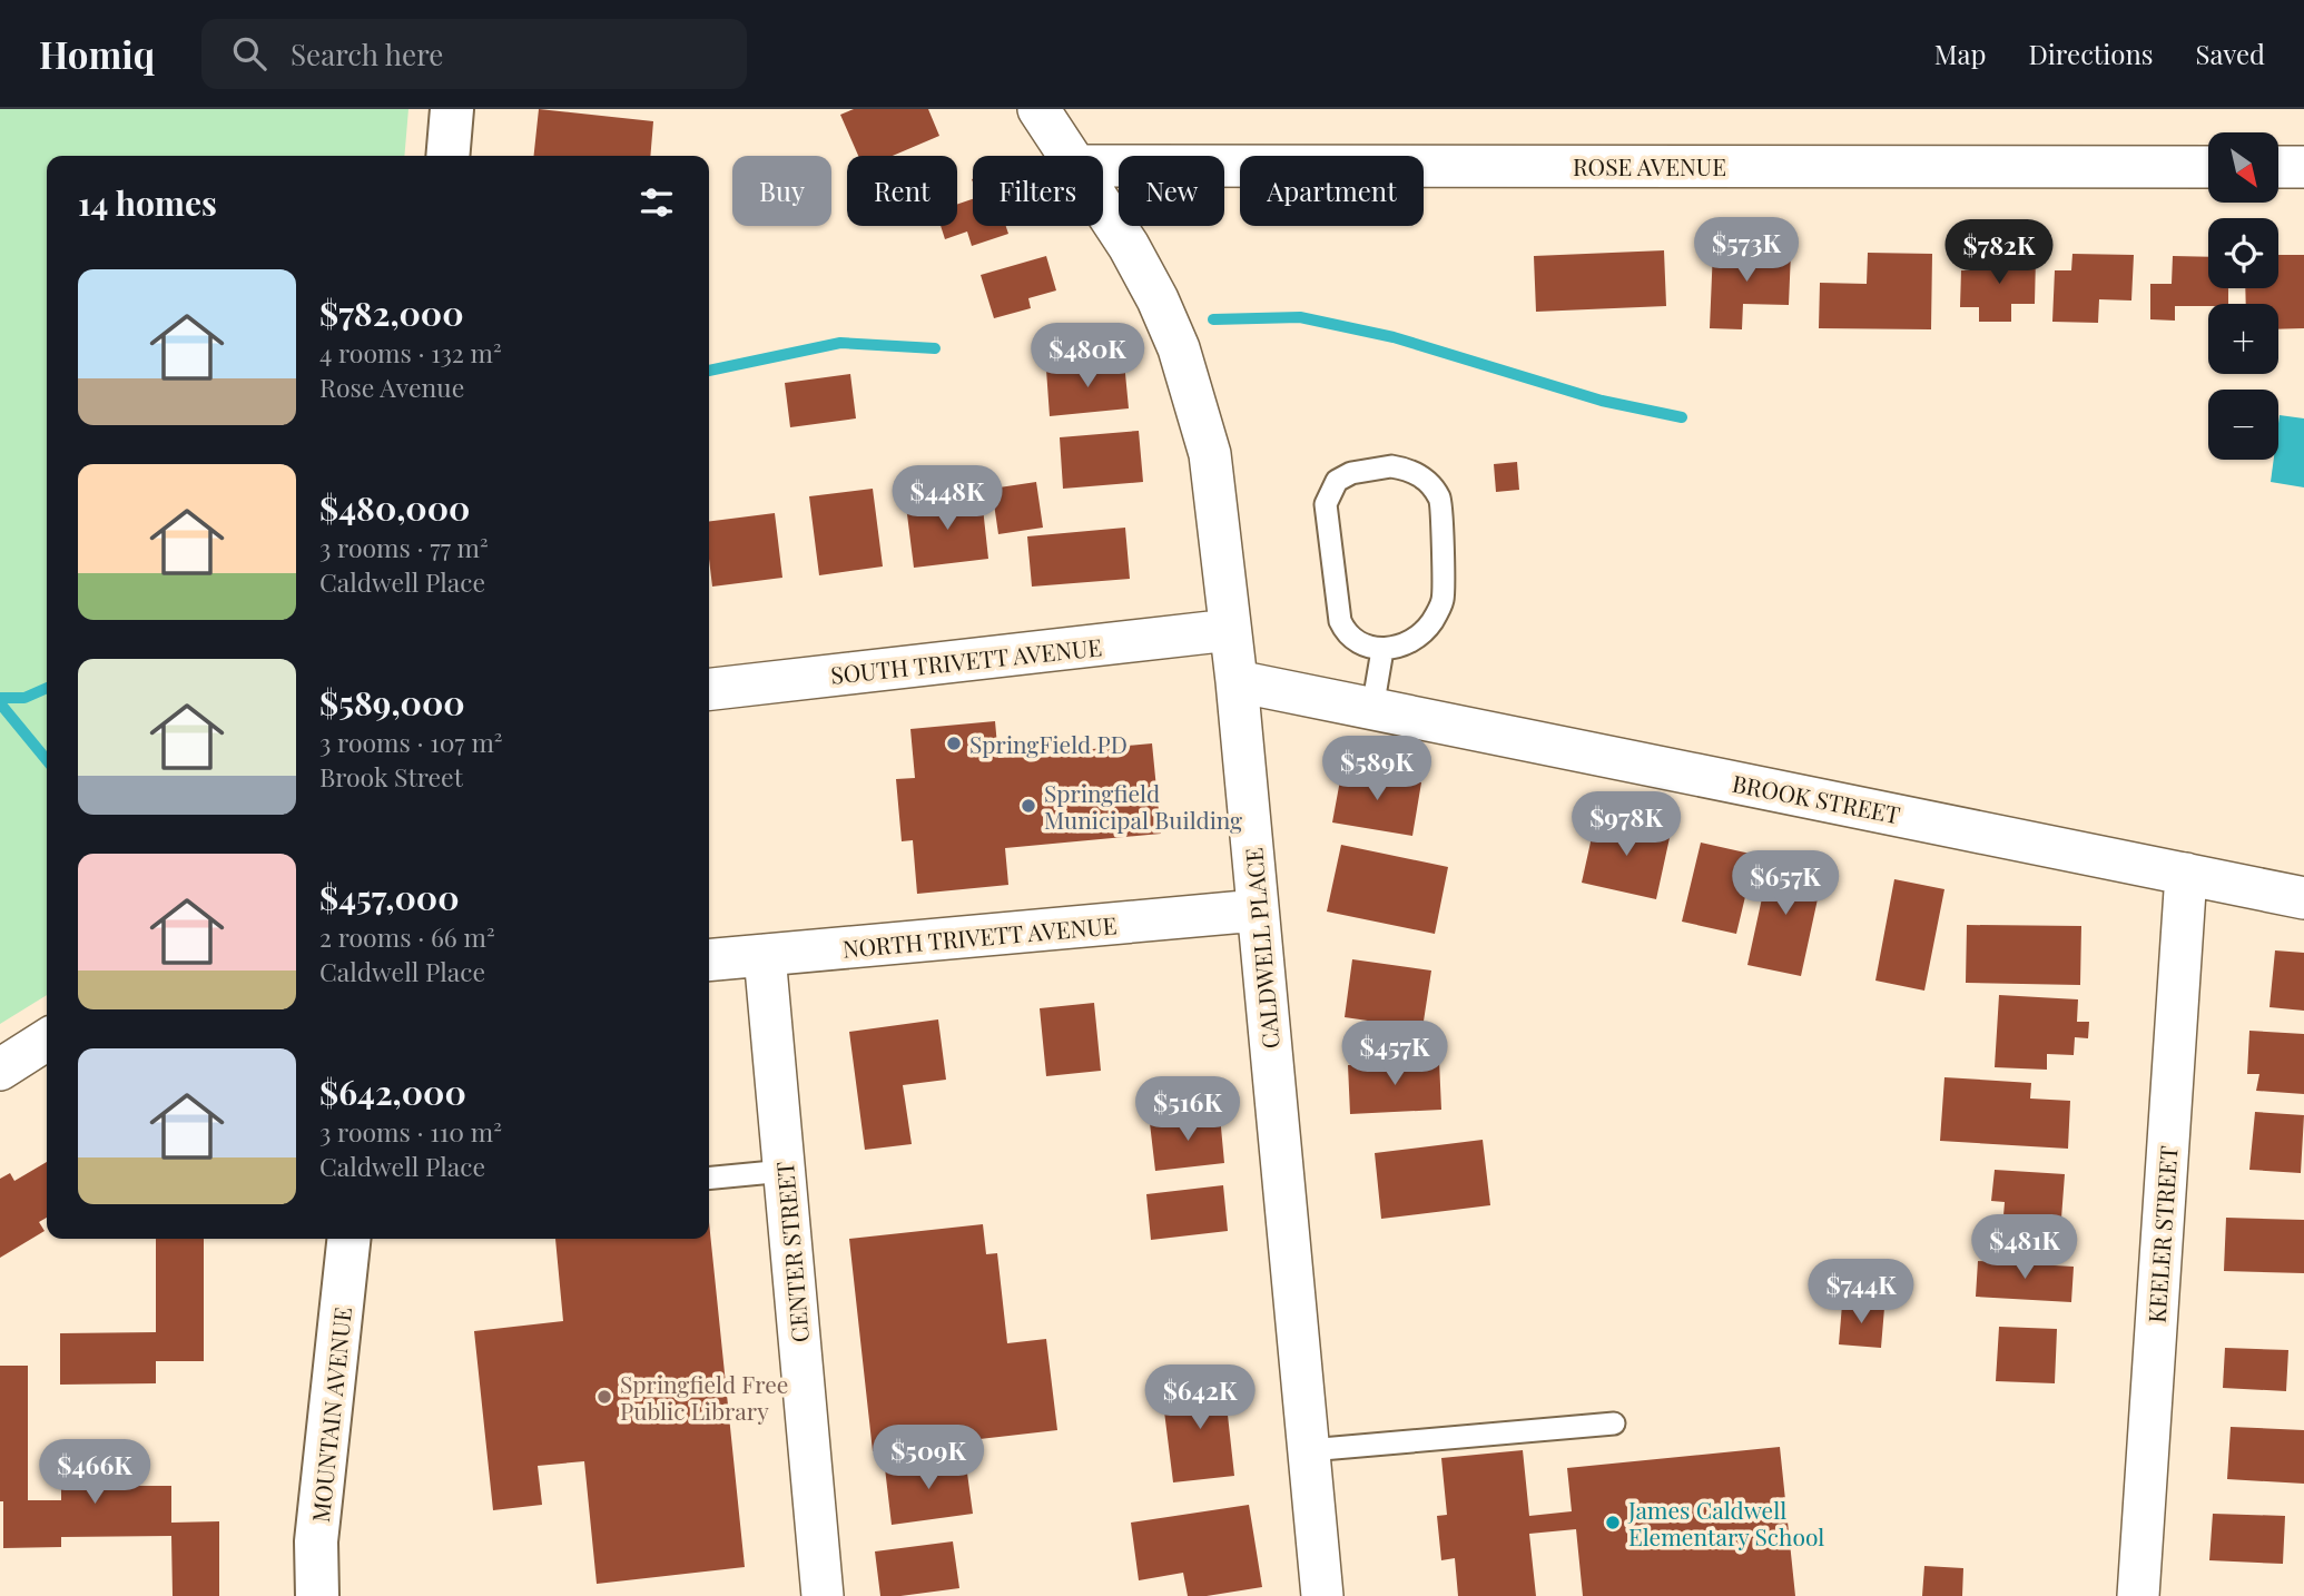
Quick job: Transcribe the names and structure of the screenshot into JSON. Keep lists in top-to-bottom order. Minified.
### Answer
{"streets":{"street":["ROSE AVENUE","SOUTH TRIVETT AVENUE","BROOK STREET","NORTH TRIVETT AVENUE","CALDWELL PLACE","KEELER STREET","CENTER STREET","MOUNTAIN AVENUE"]},"crossings":[["SOUTH TRIVETT AVENUE","CALDWELL PLACE"],["BROOK STREET","CALDWELL PLACE"],["BROOK STREET","KEELER STREET"],["NORTH TRIVETT AVENUE","CALDWELL PLACE"],["NORTH TRIVETT AVENUE","CENTER STREET"]],"places":["SpringField PD","Springfield Municipal Building","Springfield Free Public Library","James Caldwell Elementary School"],"north":"bottom right","page":{"header":"Homiq","search":"Search here","nav":["Map","Directions","Saved"],"map_buttons":["+","−"],"chip":["Buy","Rent","Filters","New","Apartment"],"heading":"14 homes","price":["$573K","$782K","$480K","$448K","$589K","$978K","$657K","$457K","$516K","$481K","$744K","$642K","$509K","$466K"],"list":[{"name":"$782,000","note":"4 rooms · 132 m² · Rose Avenue"},{"name":"$480,000","note":"3 rooms · 77 m² · Caldwell Place"},{"name":"$589,000","note":"3 rooms · 107 m² · Brook Street"},{"name":"$457,000","note":"2 rooms · 66 m² · Caldwell Place"},{"name":"$642,000","note":"3 rooms · 110 m² · Caldwell Place"}]}}
